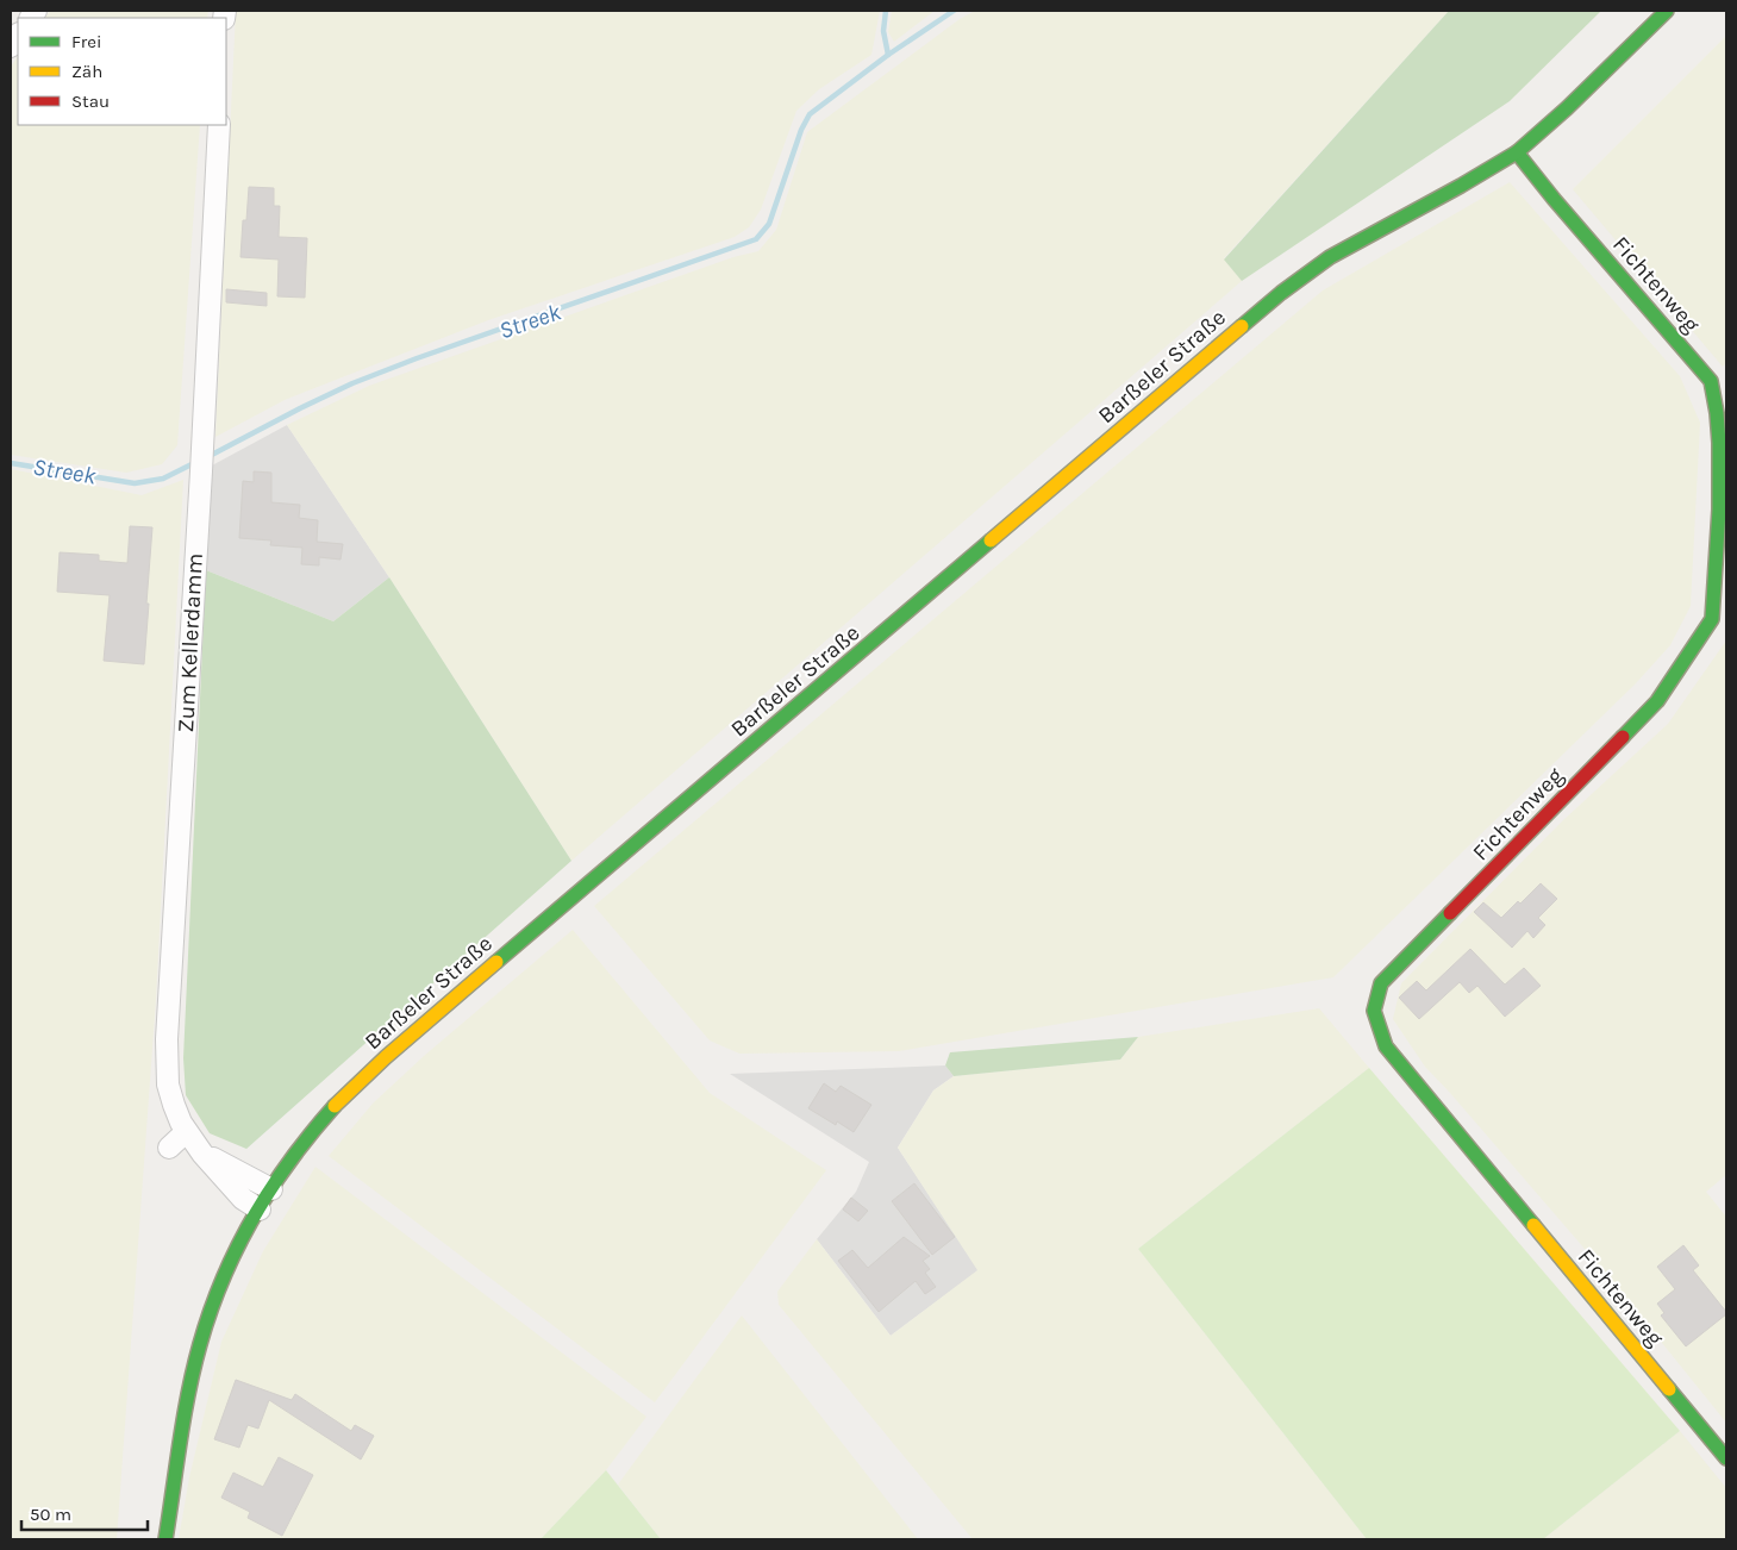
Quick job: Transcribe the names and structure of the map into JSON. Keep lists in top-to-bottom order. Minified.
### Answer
{"streets":{"main road":["Fichtenweg","Barßeler Straße"],"street":["Zum Kellerdamm"]},"crossings":[["Fichtenweg","Barßeler Straße"],["Barßeler Straße","Zum Kellerdamm"]],"water":["Streek"],"legend":["Frei","Zäh","Stau"],"scale_bar":"50 m"}
